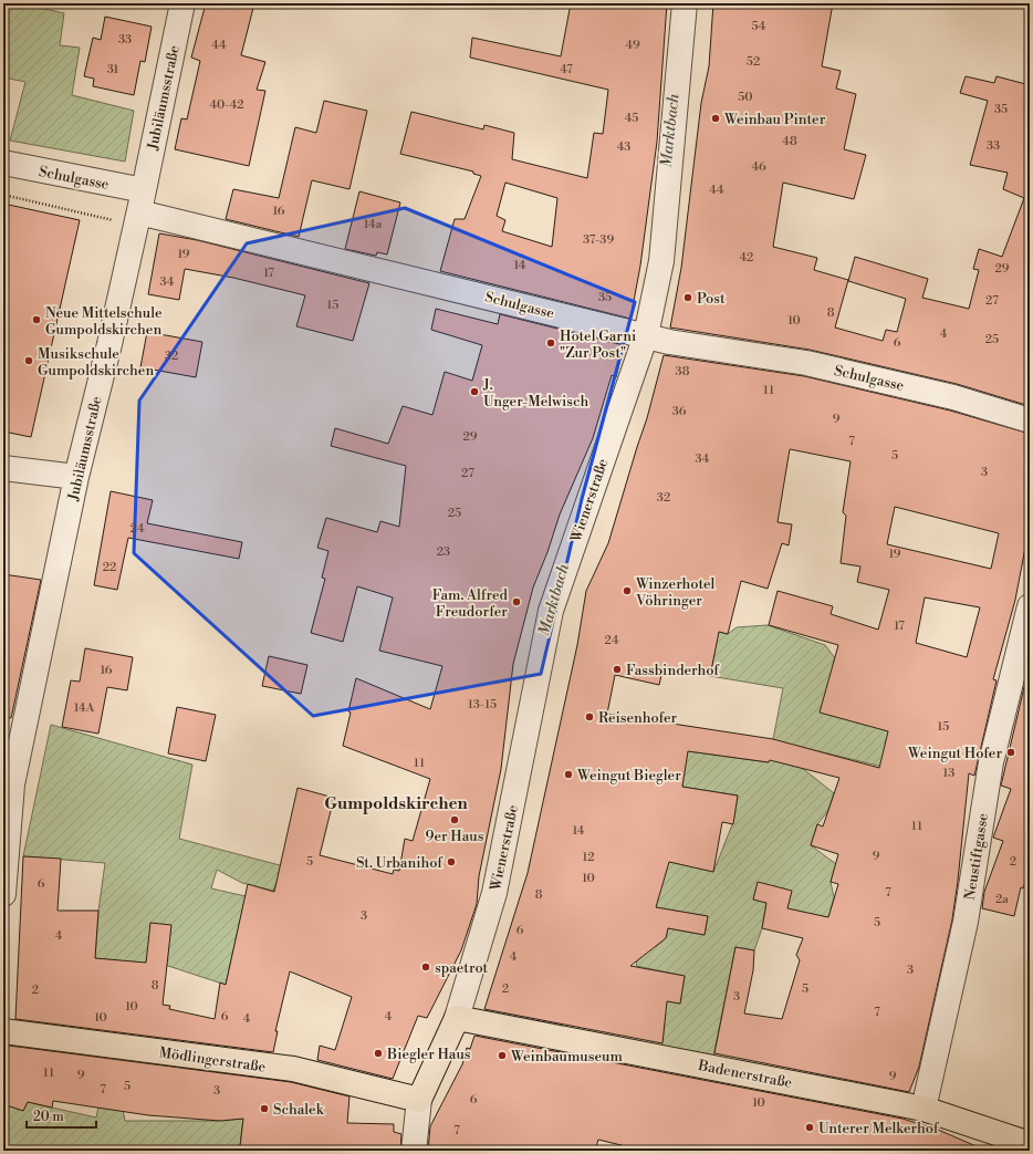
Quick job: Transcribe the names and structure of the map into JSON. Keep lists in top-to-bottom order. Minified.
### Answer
{"streets":{"main road":["Mödlingerstraße","Badenerstraße"],"street":["Jubiläumsstraße","Schulgasse","Wienerstraße","Neustiftgasse"]},"crossings":[["Jubiläumsstraße","Schulgasse"],["Schulgasse","Wienerstraße"],["Wienerstraße","Badenerstraße"],["Neustiftgasse","Badenerstraße"]],"districts":["Gumpoldskirchen"],"water":["Marktbach"],"places":["Weinbau Pinter","Post","Neue Mittelschule Gumpoldskirchen","Hotel Garni \"Zur Post\"","Musikschule Gumpoldskirchen","J. Unger-Melwisch","Winzerhotel Vöhringer","Fam. Alfred Freudorfer","Fassbinderhof","Reisenhofer","Weingut Hofer","Weingut Biegler","9er Haus","St. Urbanihof","spaetrot","Biegler Haus","Weinbaumuseum","Schalek","Unterer Melkerhof"],"house_numbers":["54","33","44","49","52","31","47","50","40-42","35","45","48","33","43","46","44","16","14a","37-39","19","42","14","29","17","34","35","27","15","8","10","4","25","6","32","38","11","36","9","29","7","5","34","3","27","32","25","24","23","19","22","17","24","16","13-15","14A","15","11","13","11","14","9","12","5","2","10","6","7","8","2a","3","5","6","4","4","3","8","2","5","2","3","10","7","6","4","10","4","11","9","9","5","7","3","6","10","7"],"scale_bar":"20 m"}
